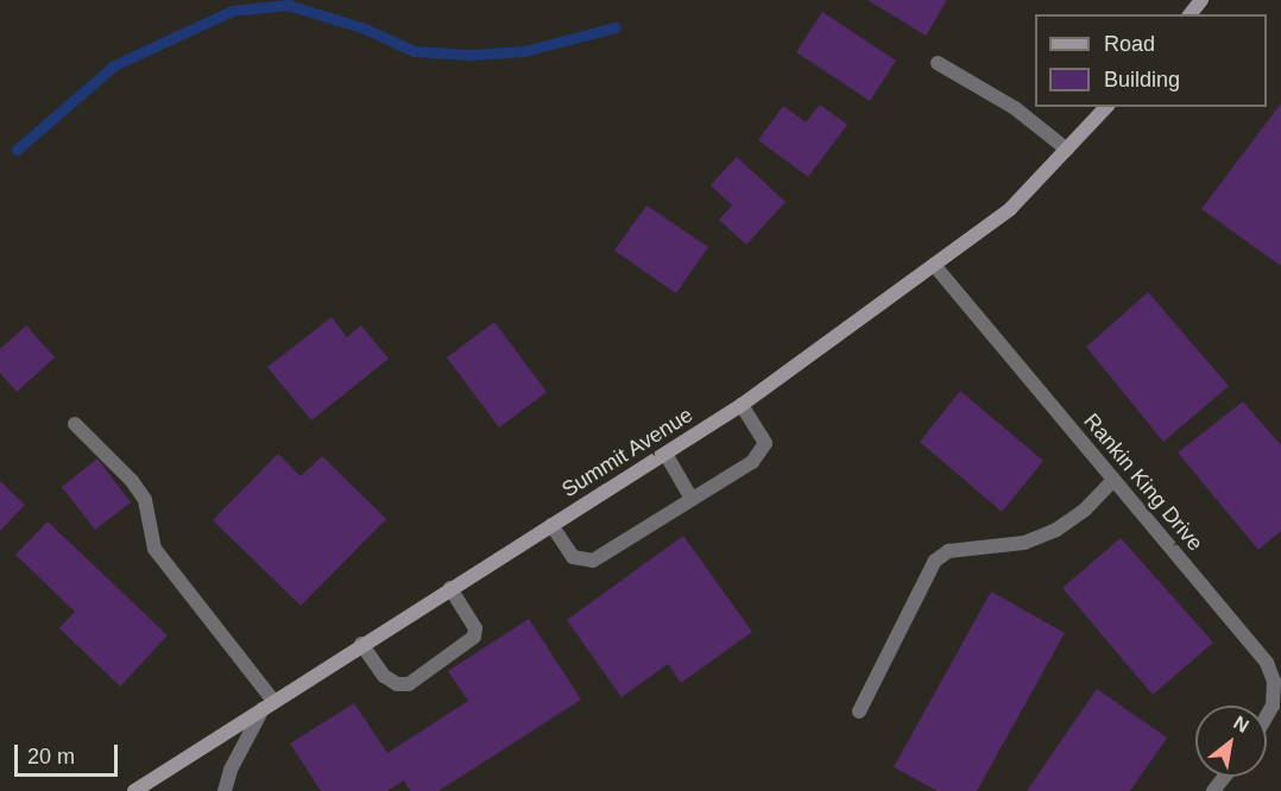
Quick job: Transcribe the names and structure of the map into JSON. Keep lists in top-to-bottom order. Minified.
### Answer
{"streets":{"main road":["Summit Avenue"],"street":["Rankin King Drive"]},"crossings":[["Summit Avenue","Rankin King Drive"]],"legend":["Road","Building"],"scale_bar":"20 m","north":"top right"}
